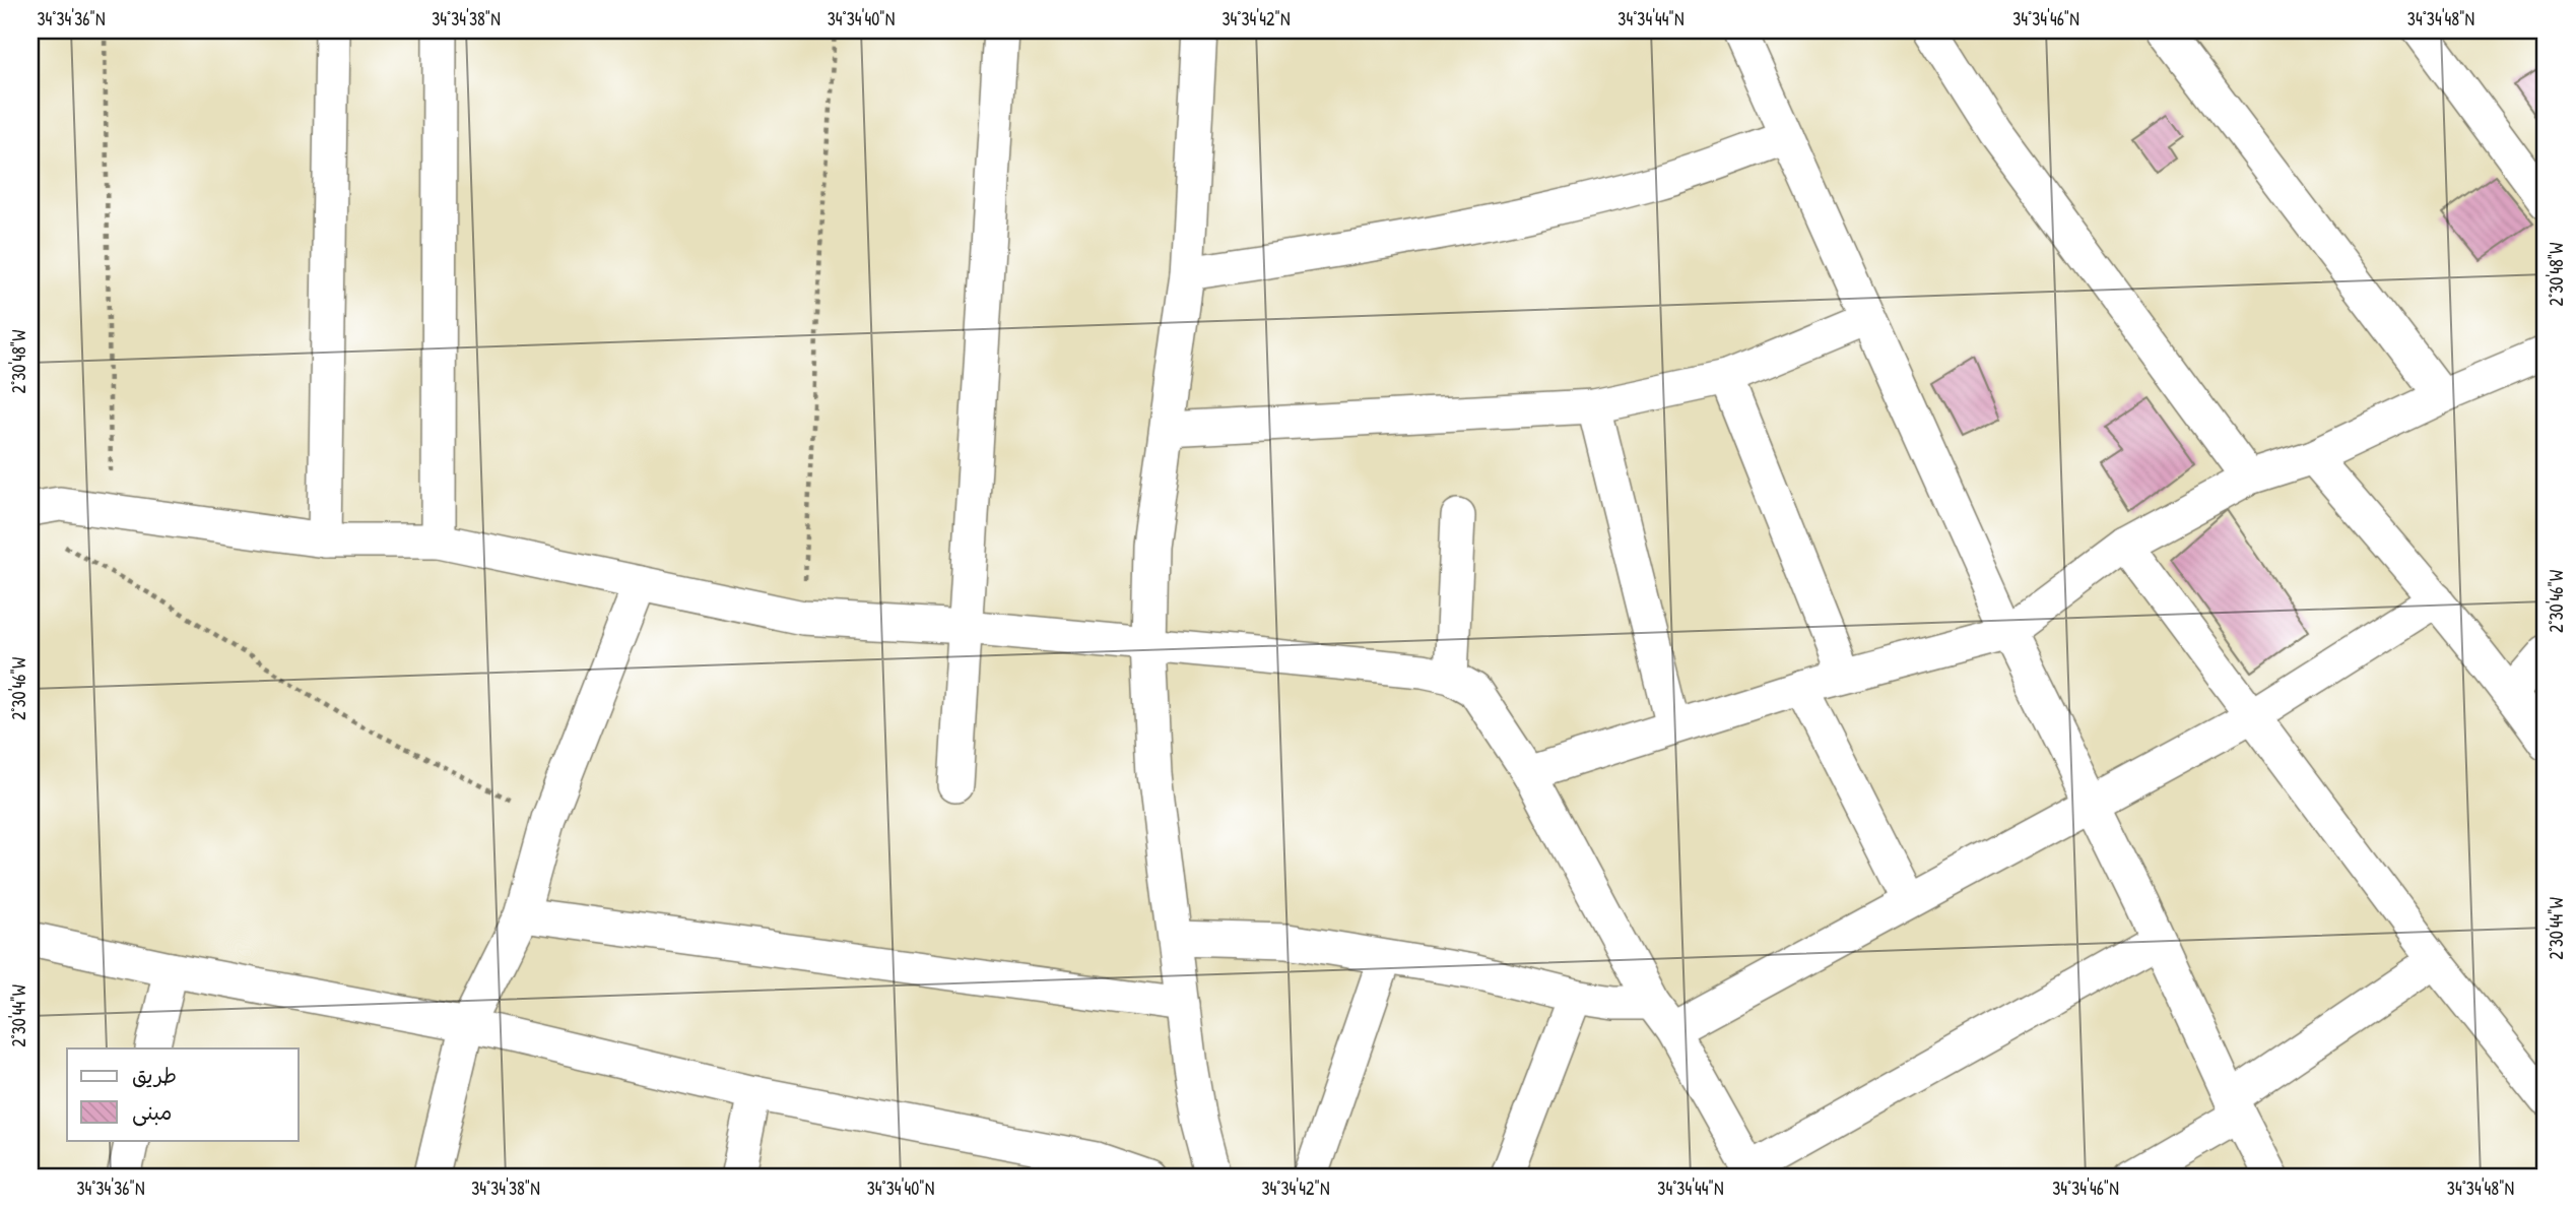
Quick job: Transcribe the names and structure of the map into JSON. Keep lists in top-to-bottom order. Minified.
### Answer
{"legend":["طريق","مبنى"],"coordinates":["34°34'36\"N","34°34'38\"N","34°34'40\"N","34°34'42\"N","34°34'44\"N","34°34'46\"N","34°34'48\"N","2°30'48\"W","2°30'46\"W","2°30'44\"W"]}
